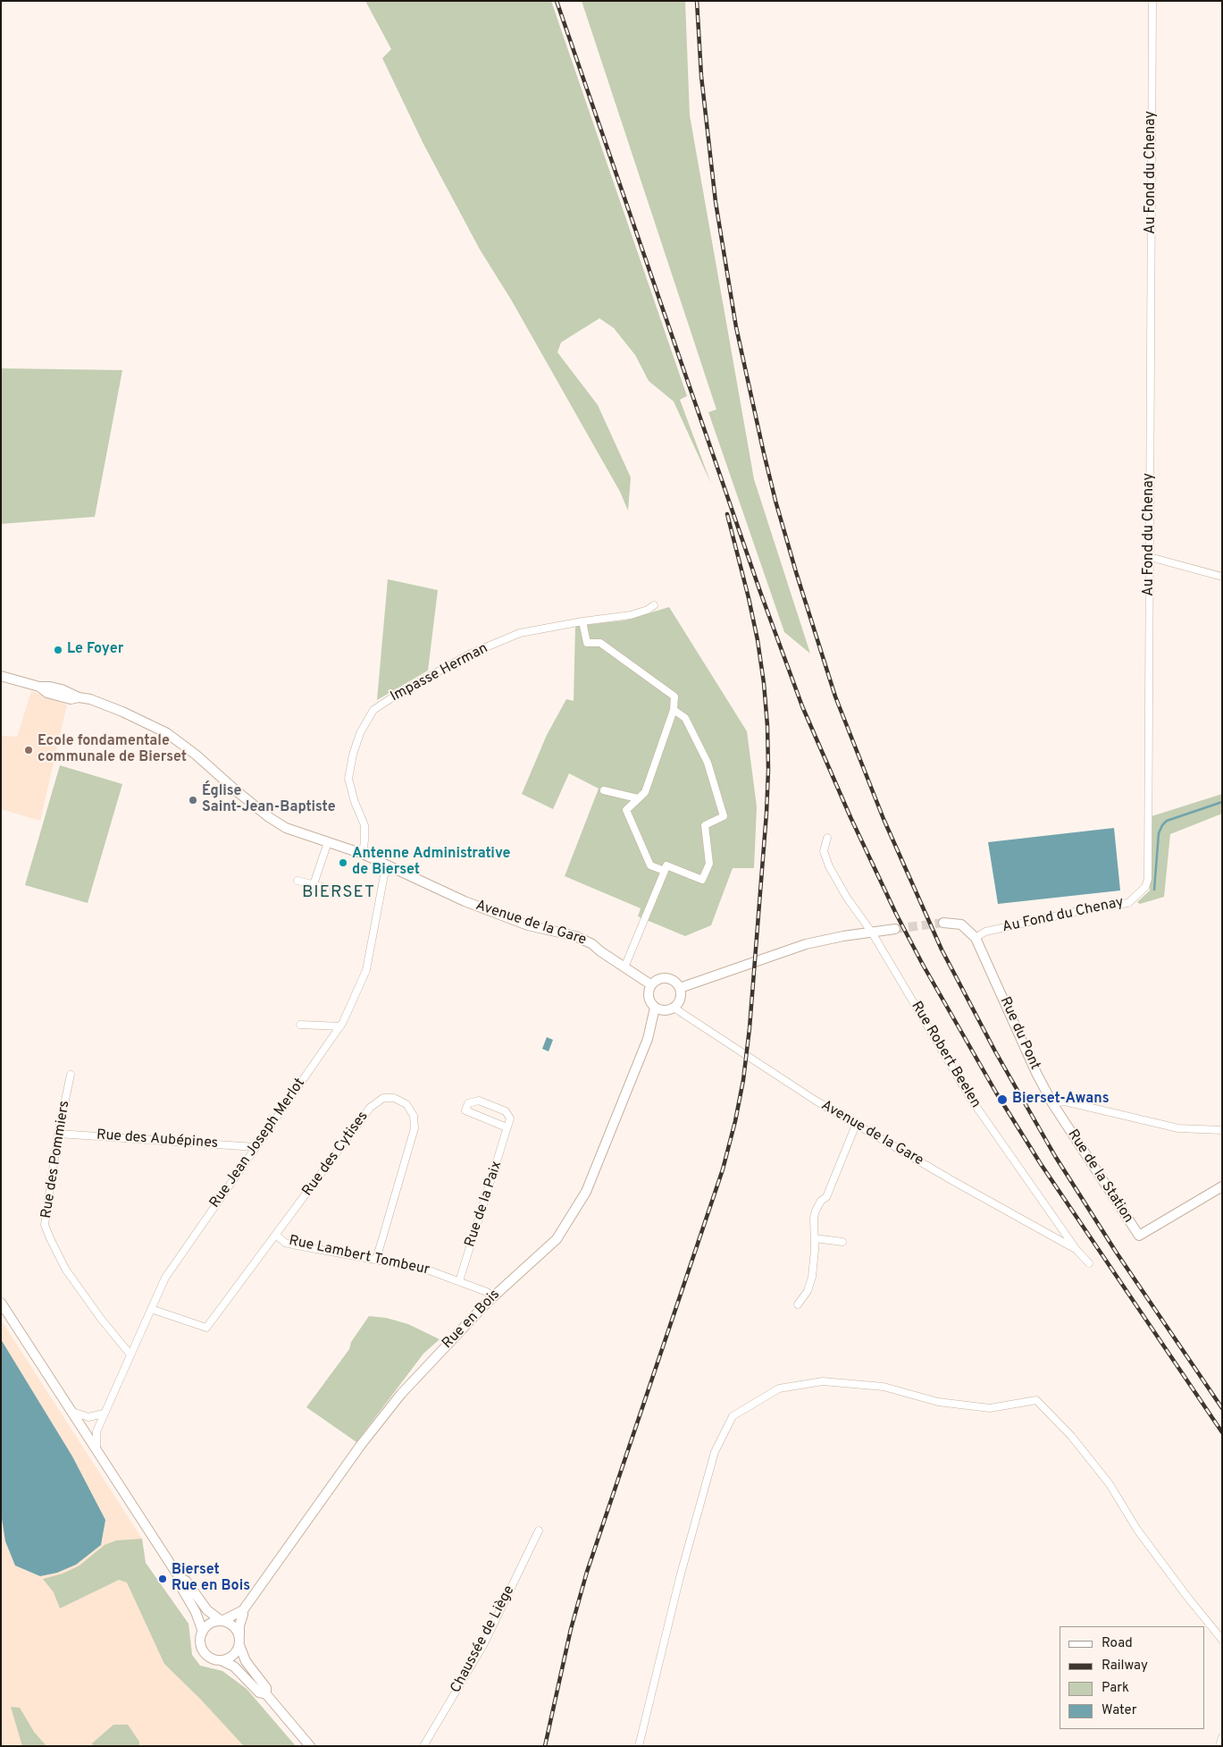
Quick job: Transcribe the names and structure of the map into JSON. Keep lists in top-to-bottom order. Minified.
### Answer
{"streets":{"street":["Au Fond du Chenay","Impasse Herman","Avenue de la Gare","Rue du Pont","Rue Robert Beelen","Rue des Aubépines","Rue Jean Joseph Merlot","Rue des Cytises","Rue des Pommiers","Rue de la Station","Rue de la Paix","Rue Lambert Tombeur","Rue en Bois","Chaussée de Liège"]},"crossings":[["Au Fond du Chenay","Rue du Pont"],["Impasse Herman","Avenue de la Gare"],["Avenue de la Gare","Rue Robert Beelen"],["Avenue de la Gare","Rue Jean Joseph Merlot"],["Avenue de la Gare","Rue en Bois"],["Rue du Pont","Rue de la Station"],["Rue des Aubépines","Rue Jean Joseph Merlot"],["Rue des Aubépines","Rue des Pommiers"],["Rue Jean Joseph Merlot","Rue des Cytises"],["Rue Jean Joseph Merlot","Rue des Pommiers"],["Rue des Cytises","Rue Lambert Tombeur"],["Rue de la Paix","Rue Lambert Tombeur"],["Rue Lambert Tombeur","Rue en Bois"]],"districts":["BIERSET"],"places":["Le Foyer","Ecole fondamentale communale de Bierset","Église Saint-Jean-Baptiste","Antenne Administrative de Bierset","Bierset-Awans","Bierset Rue en Bois"],"legend":["Road","Railway","Park","Water"]}
